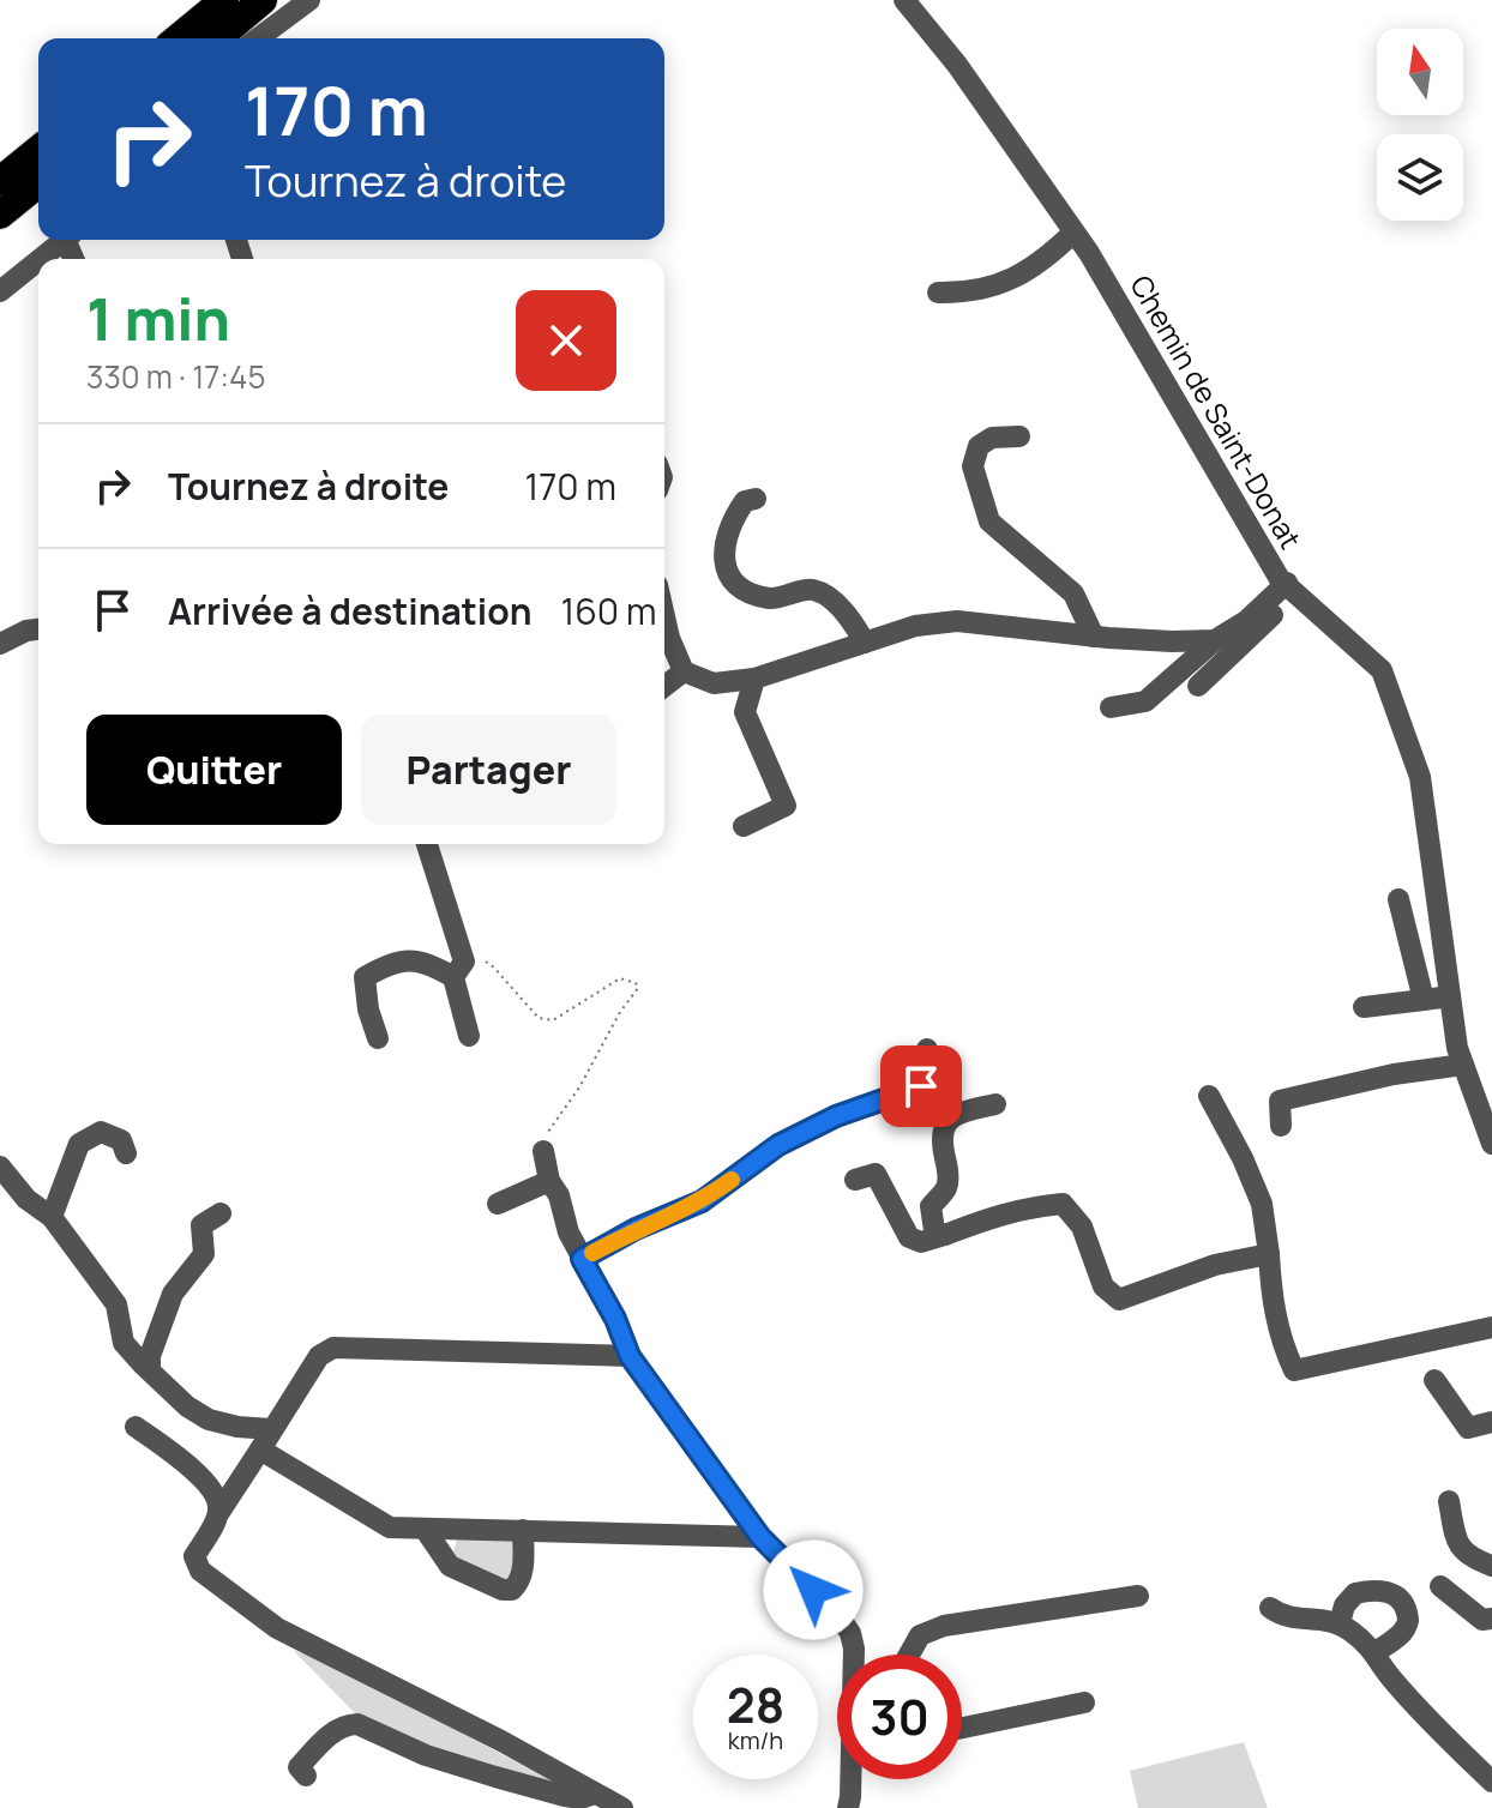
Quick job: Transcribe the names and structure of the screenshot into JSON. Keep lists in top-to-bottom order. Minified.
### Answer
{"streets":{"street":["Chemin de Saint-Donat"]},"north":"top","page":{"turn":["170 m","Tournez à droite"],"heading":["1 min","330 m · 17:45"],"list":[{"name":"Tournez à droite","value":"170 m"},{"name":"Arrivée à destination","value":"160 m"}],"buttons":["Quitter","Partager"],"speed":"28 km/h","limit":"30"}}
